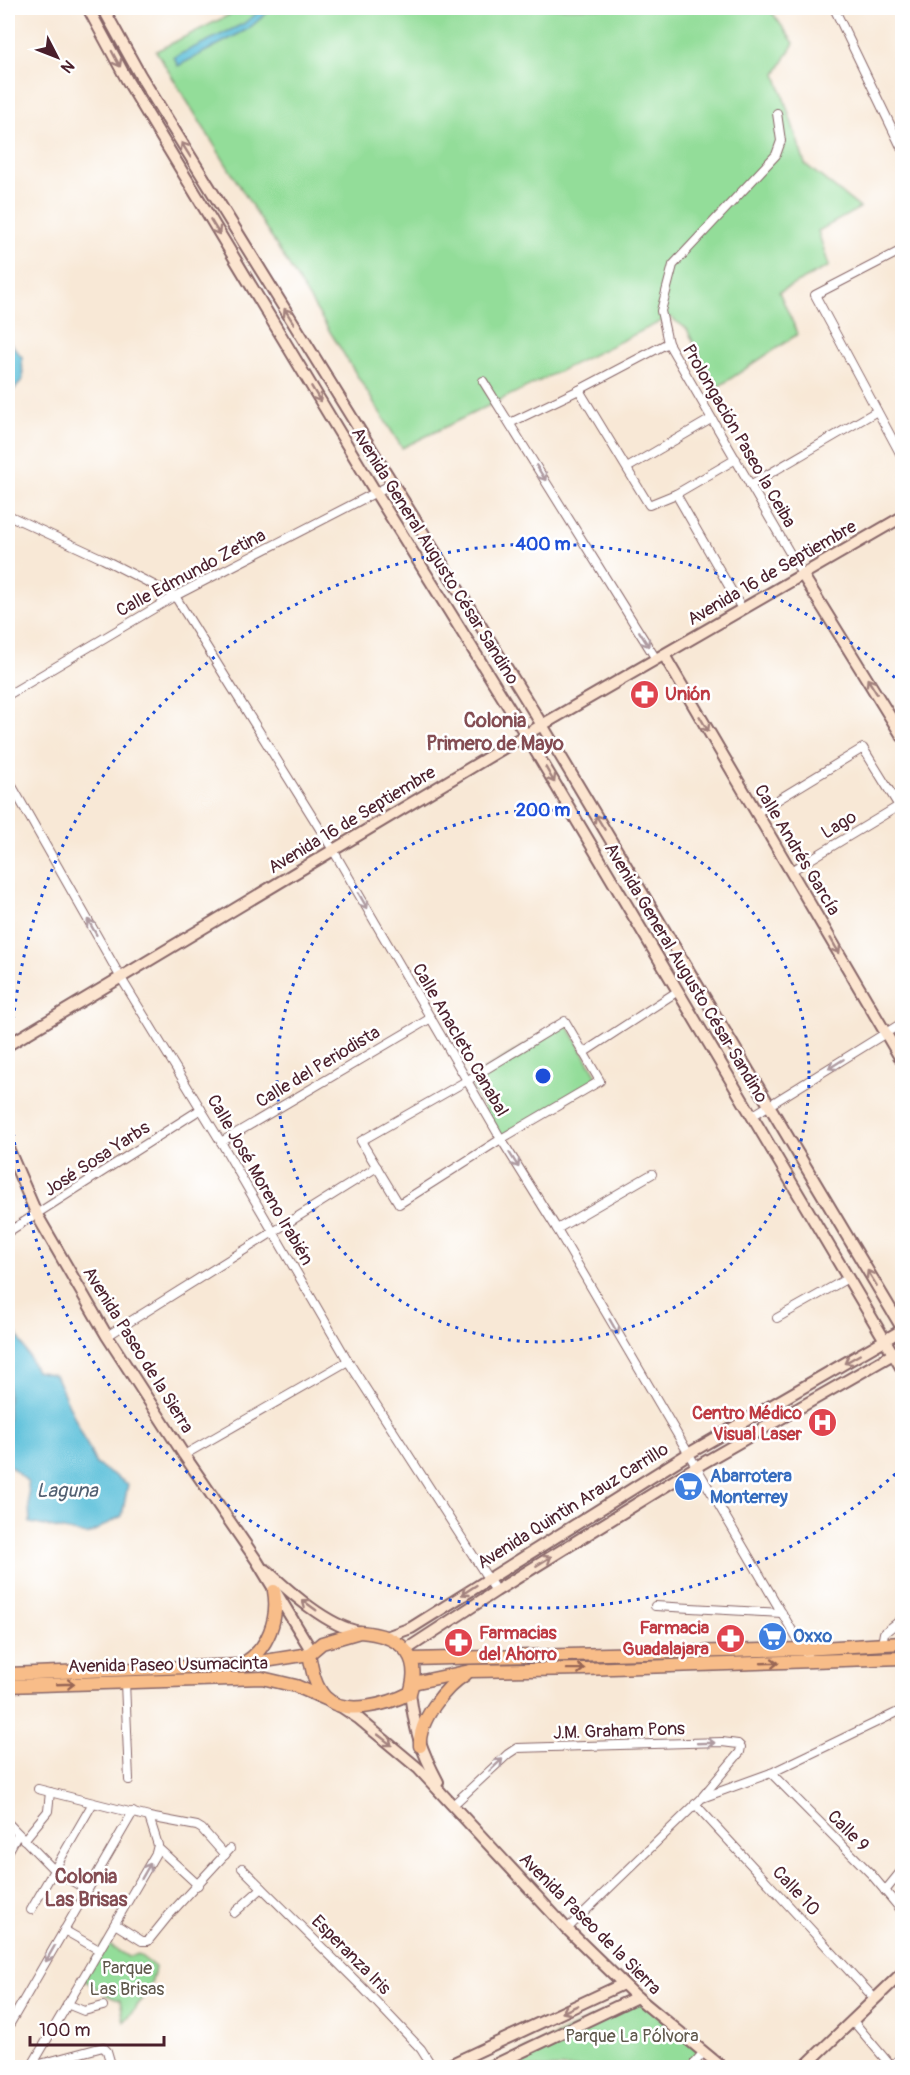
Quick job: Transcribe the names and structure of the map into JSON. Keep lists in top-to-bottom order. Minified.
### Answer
{"streets":{"main road":["Avenida General Augusto César Sandino","Avenida 16 de Septiembre","Calle Andrés García","Avenida Paseo de la Sierra","Avenida Quintin Arauz Carrillo","Avenida Paseo Usumacinta"],"street":["Prolongación Paseo la Ceiba","Calle Edmundo Zetina","Lago","Calle Anacleto Canabal","Calle del Periodista","José Sosa Yarbs","Calle José Moreno Irabién","J.M. Graham Pons","Calle 9","Calle 10","Esperanza Iris"]},"crossings":[["Prolongación Paseo la Ceiba","Avenida 16 de Septiembre"],["Avenida General Augusto César Sandino","Calle Edmundo Zetina"],["Avenida General Augusto César Sandino","Avenida 16 de Septiembre"],["Avenida General Augusto César Sandino","Avenida Quintin Arauz Carrillo"],["Calle Edmundo Zetina","Calle Anacleto Canabal"],["Avenida 16 de Septiembre","Calle Andrés García"],["Avenida 16 de Septiembre","Calle Anacleto Canabal"],["Avenida 16 de Septiembre","Calle José Moreno Irabién"],["Lago","Calle Andrés García"],["Calle Anacleto Canabal","Calle del Periodista"],["Calle Anacleto Canabal","Avenida Quintin Arauz Carrillo"],["Calle del Periodista","Calle José Moreno Irabién"],["José Sosa Yarbs","Calle José Moreno Irabién"],["José Sosa Yarbs","Avenida Paseo de la Sierra"],["Calle José Moreno Irabién","Avenida Quintin Arauz Carrillo"],["Avenida Paseo de la Sierra","Avenida Quintin Arauz Carrillo"],["Avenida Paseo de la Sierra","Avenida Paseo Usumacinta"],["Avenida Paseo de la Sierra","J.M. Graham Pons"],["Avenida Quintin Arauz Carrillo","Avenida Paseo Usumacinta"]],"one_way":["Calle Andrés García","Calle Anacleto Canabal"],"districts":["Colonia Primero de Mayo","Colonia Las Brisas"],"water":["Laguna"],"parks":["Parque Las Brisas","Parque La Pólvora"],"places":{"pharmacy":["Unión","Farmacia Guadalajara","Farmacias del Ahorro"],"hospital":["Centro Médico Visual Laser"],"supermarket":["Abarrotera Monterrey","Oxxo"]},"scale_bar":"100 m","north":"bottom right","rings":["400 m","200 m"]}
